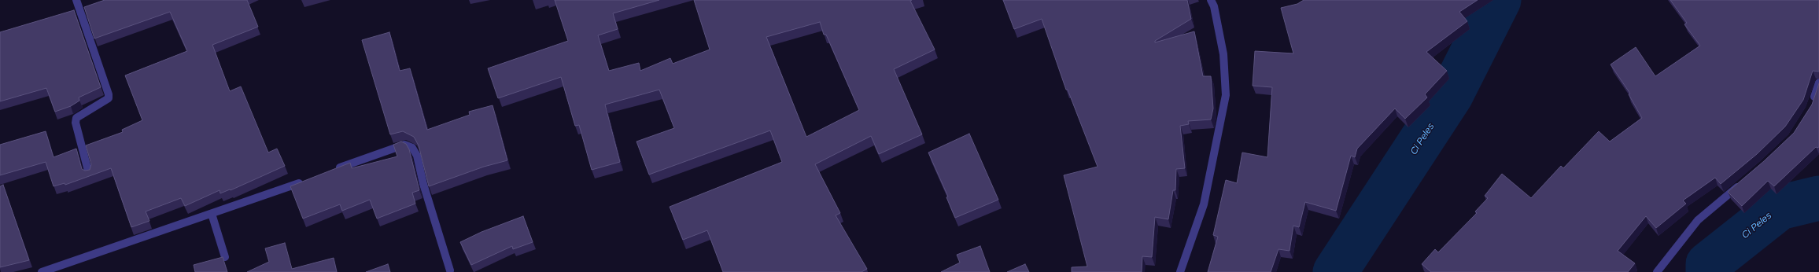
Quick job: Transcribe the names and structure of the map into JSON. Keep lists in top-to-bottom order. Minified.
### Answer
{"water":["Ci Peles"]}
